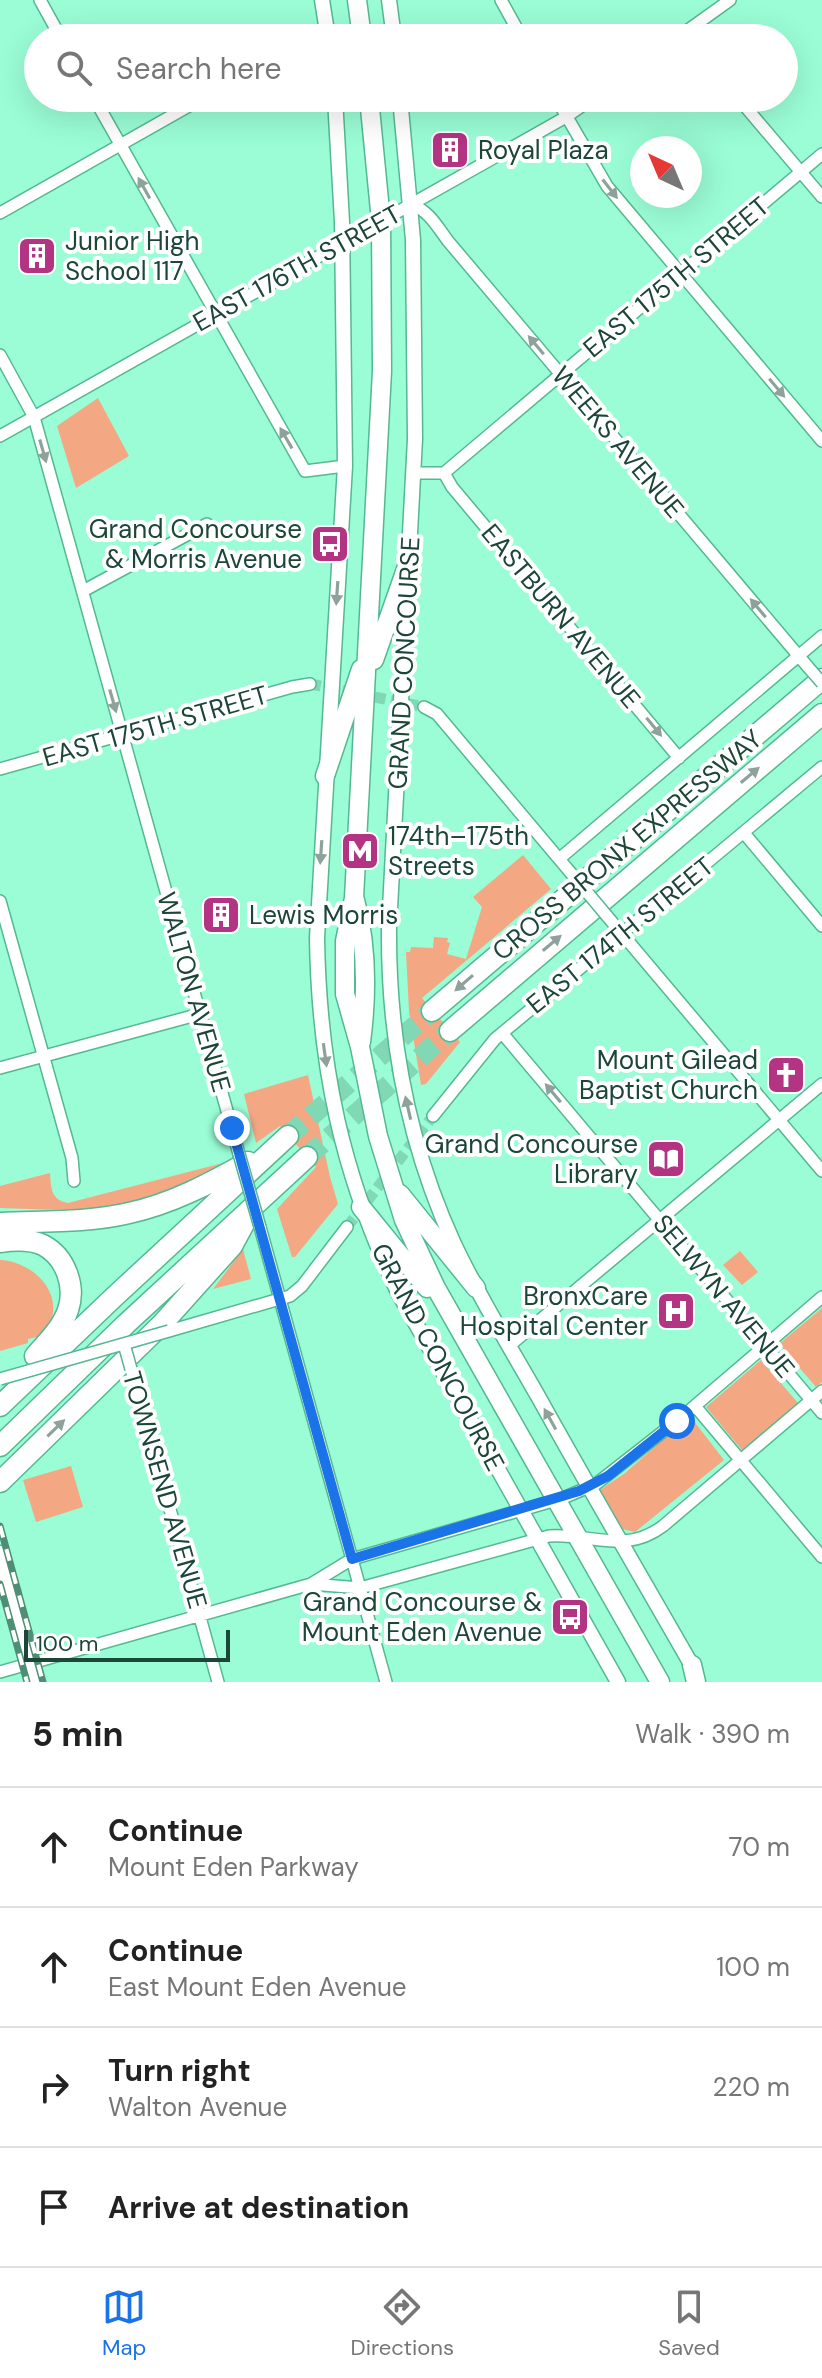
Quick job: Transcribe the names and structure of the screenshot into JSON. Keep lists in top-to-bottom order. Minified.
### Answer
{"streets":{"highway":["CROSS BRONX EXPRESSWAY"],"main road":["GRAND CONCOURSE"],"street":["EAST 176TH STREET","EAST 175TH STREET","WEEKS AVENUE","EASTBURN AVENUE","EAST 174TH STREET","WALTON AVENUE","SELWYN AVENUE","TOWNSEND AVENUE"]},"crossings":[["EAST 176TH STREET","WEEKS AVENUE"],["EAST 176TH STREET","GRAND CONCOURSE"],["EAST 176TH STREET","WALTON AVENUE"],["EAST 175TH STREET","WEEKS AVENUE"],["EAST 175TH STREET","EASTBURN AVENUE"],["EAST 175TH STREET","WALTON AVENUE"],["WEEKS AVENUE","GRAND CONCOURSE"],["WEEKS AVENUE","CROSS BRONX EXPRESSWAY"],["EAST 174TH STREET","SELWYN AVENUE"]],"one_way":["WEEKS AVENUE","EASTBURN AVENUE","SELWYN AVENUE"],"places":{"building":["Royal Plaza","Junior High School 117","Lewis Morris"],"bus stop":["Grand Concourse & Morris Avenue","Grand Concourse & Mount Eden Avenue"],"metro station":["174th–175th Streets"],"church":["Mount Gilead Baptist Church"],"library":["Grand Concourse Library"],"hospital":["BronxCare Hospital Center"]},"scale_bar":"100 m","north":"top left","page":{"search":"Search here","scale":"100 m","heading":["5 min","Walk · 390 m"],"list":[["Continue","Mount Eden Parkway","70 m"],["Continue","East Mount Eden Avenue","100 m"],["Turn right","Walton Avenue","220 m"],"Arrive at destination"],"nav":["Map","Directions","Saved"]}}
